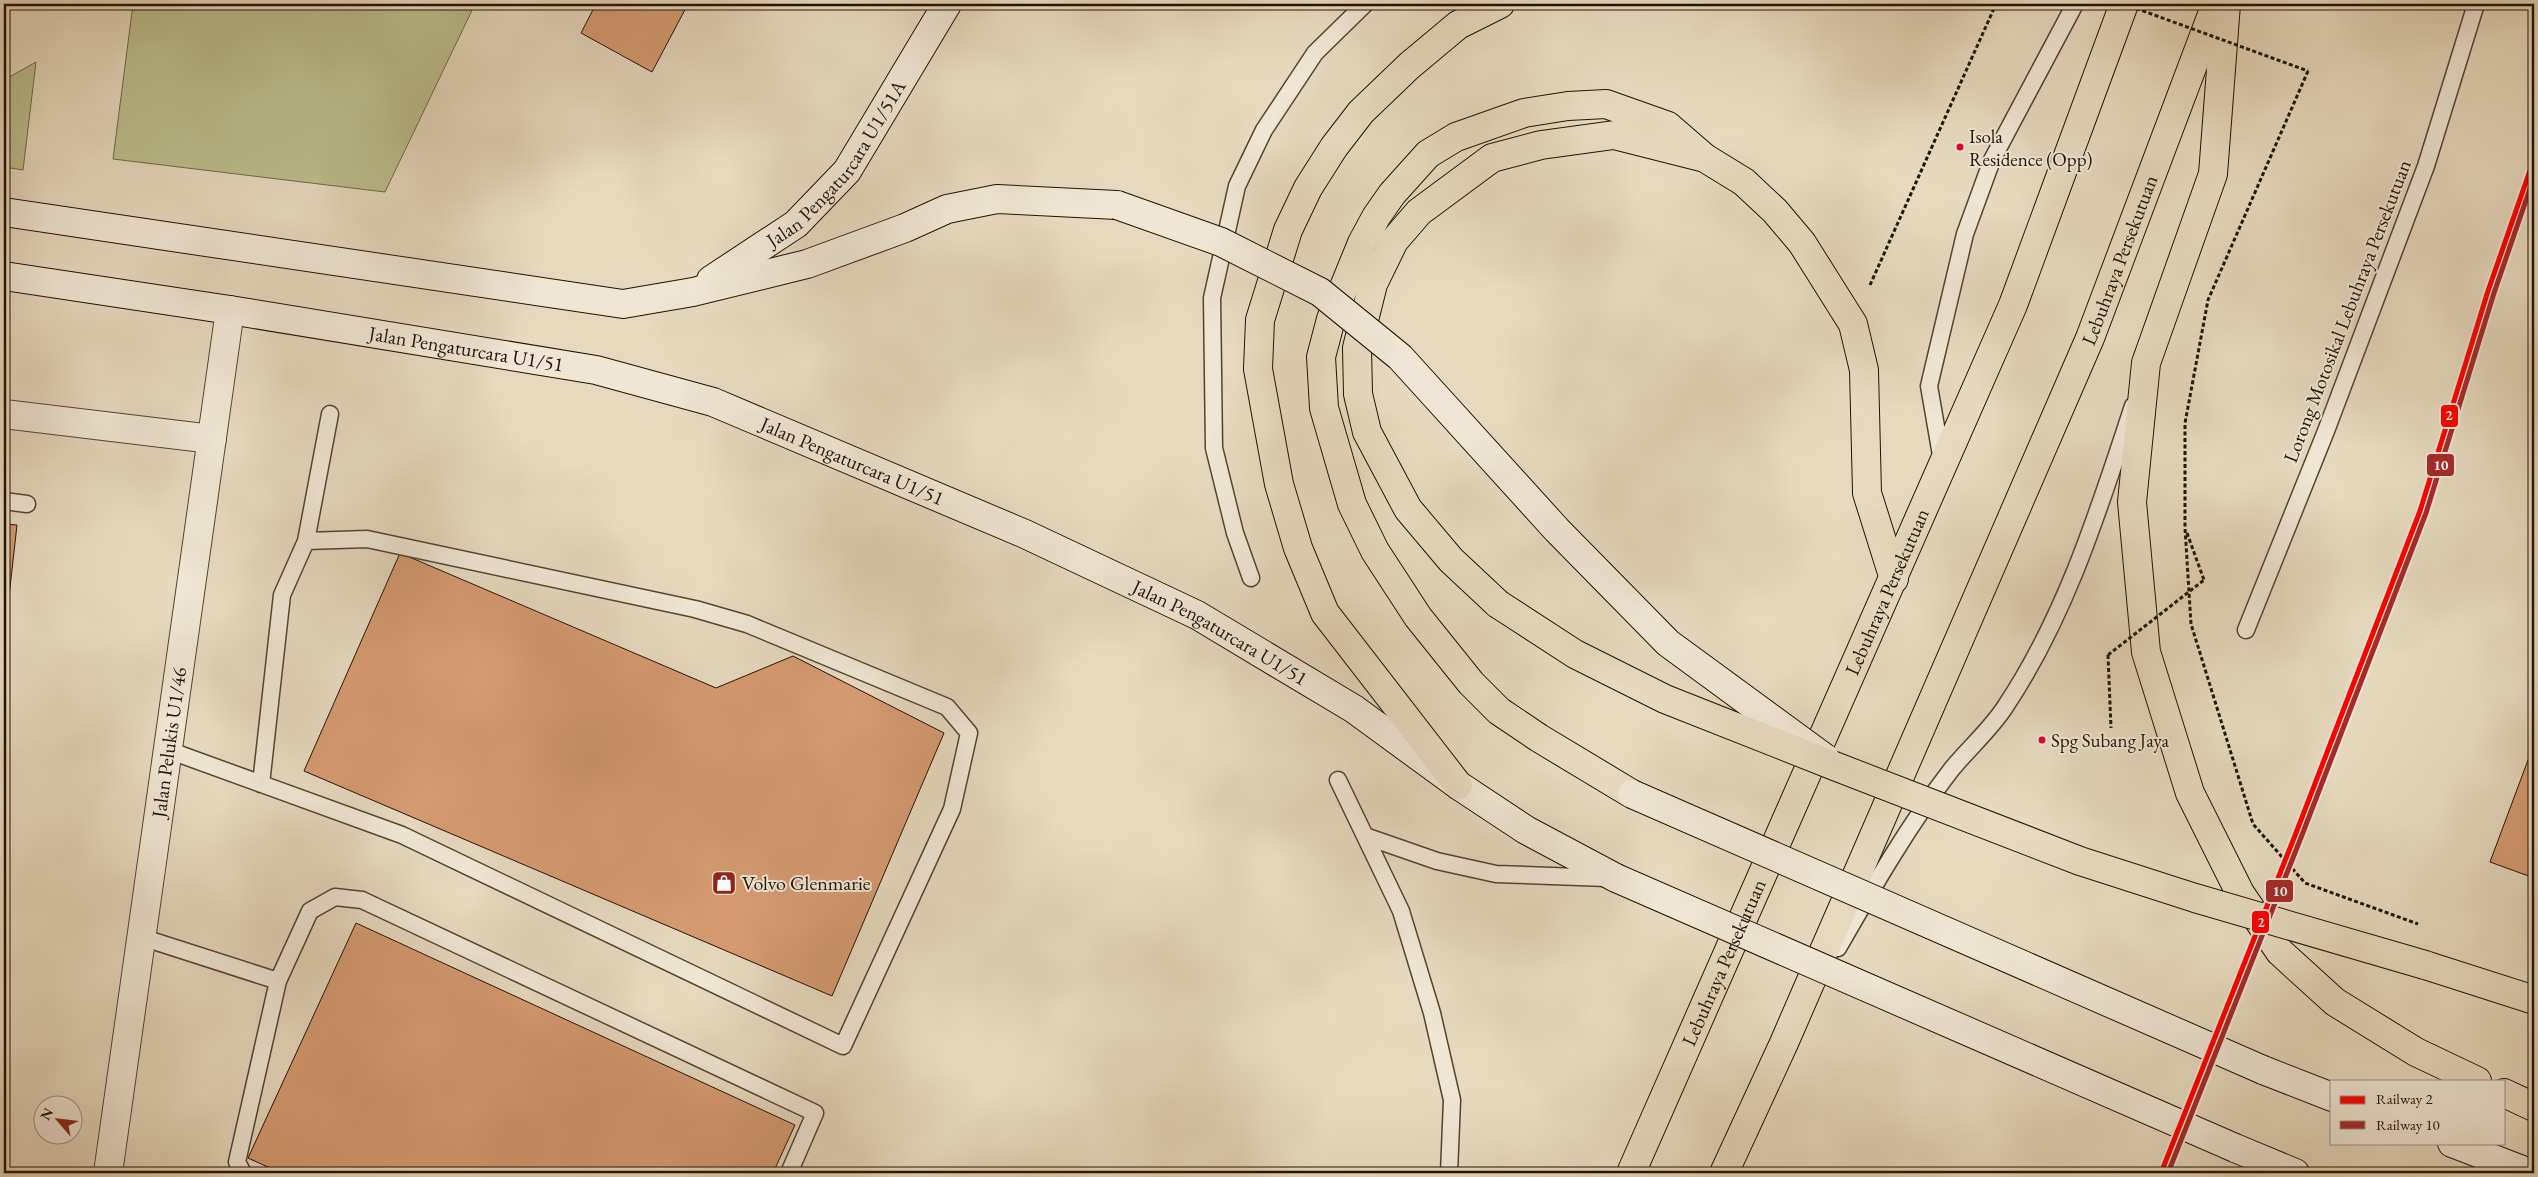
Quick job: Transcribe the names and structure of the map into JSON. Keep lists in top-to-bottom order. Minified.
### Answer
{"streets":{"highway":["Lebuhraya Persekutuan"],"main road":["Jalan Pengaturcara U1/51A","Jalan Pengaturcara U1/51","Jalan Pelukis U1/46"],"lane":["Lorong Motosikal Lebuhraya Persekutuan"]},"crossings":[["Jalan Pengaturcara U1/51","Jalan Pelukis U1/46"]],"places":{"other":["Isola Residence (Opp)","Spg Subang Jaya"],"shop":["Volvo Glenmarie"]},"lines":["rail line 2","rail line 10"],"legend":["Railway 2","Railway 10"],"north":"top left"}
